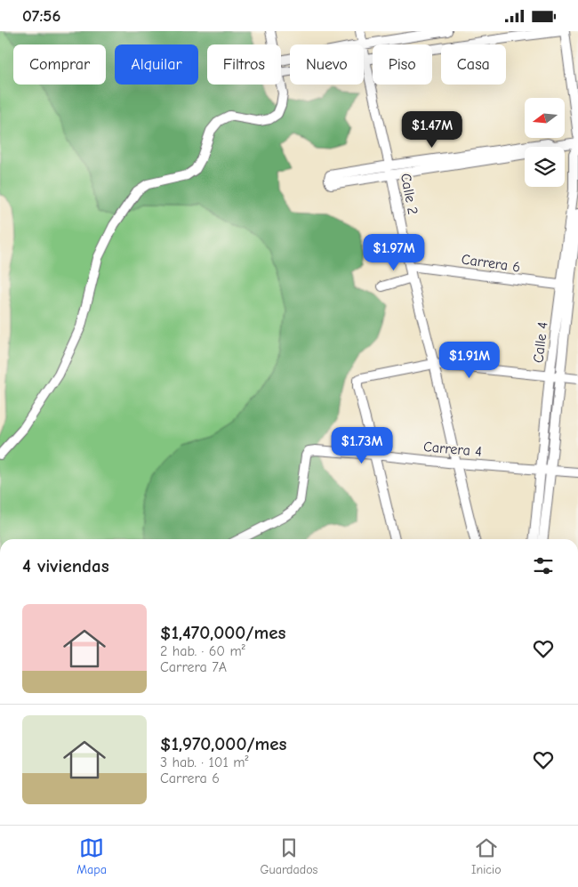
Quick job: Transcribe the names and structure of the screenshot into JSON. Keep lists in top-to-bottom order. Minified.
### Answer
{"streets":{"street":["Calle 2","Carrera 6","Calle 4","Carrera 4"]},"crossings":[["Calle 2","Carrera 6"],["Calle 2","Carrera 4"],["Carrera 6","Calle 4"],["Calle 4","Carrera 4"]],"north":"left","page":{"status":"07:56","chip":["Comprar","Alquilar","Filtros","Nuevo","Piso","Casa"],"price":["$1.47M","$1.97M","$1.91M","$1.73M"],"heading":"4 viviendas","list":[{"name":"$1,470,000/mes","note":"2 hab. · 60 m² · Carrera 7A"},{"name":"$1,970,000/mes","note":"3 hab. · 101 m² · Carrera 6"}],"tabs":["Mapa","Guardados","Inicio"]}}
